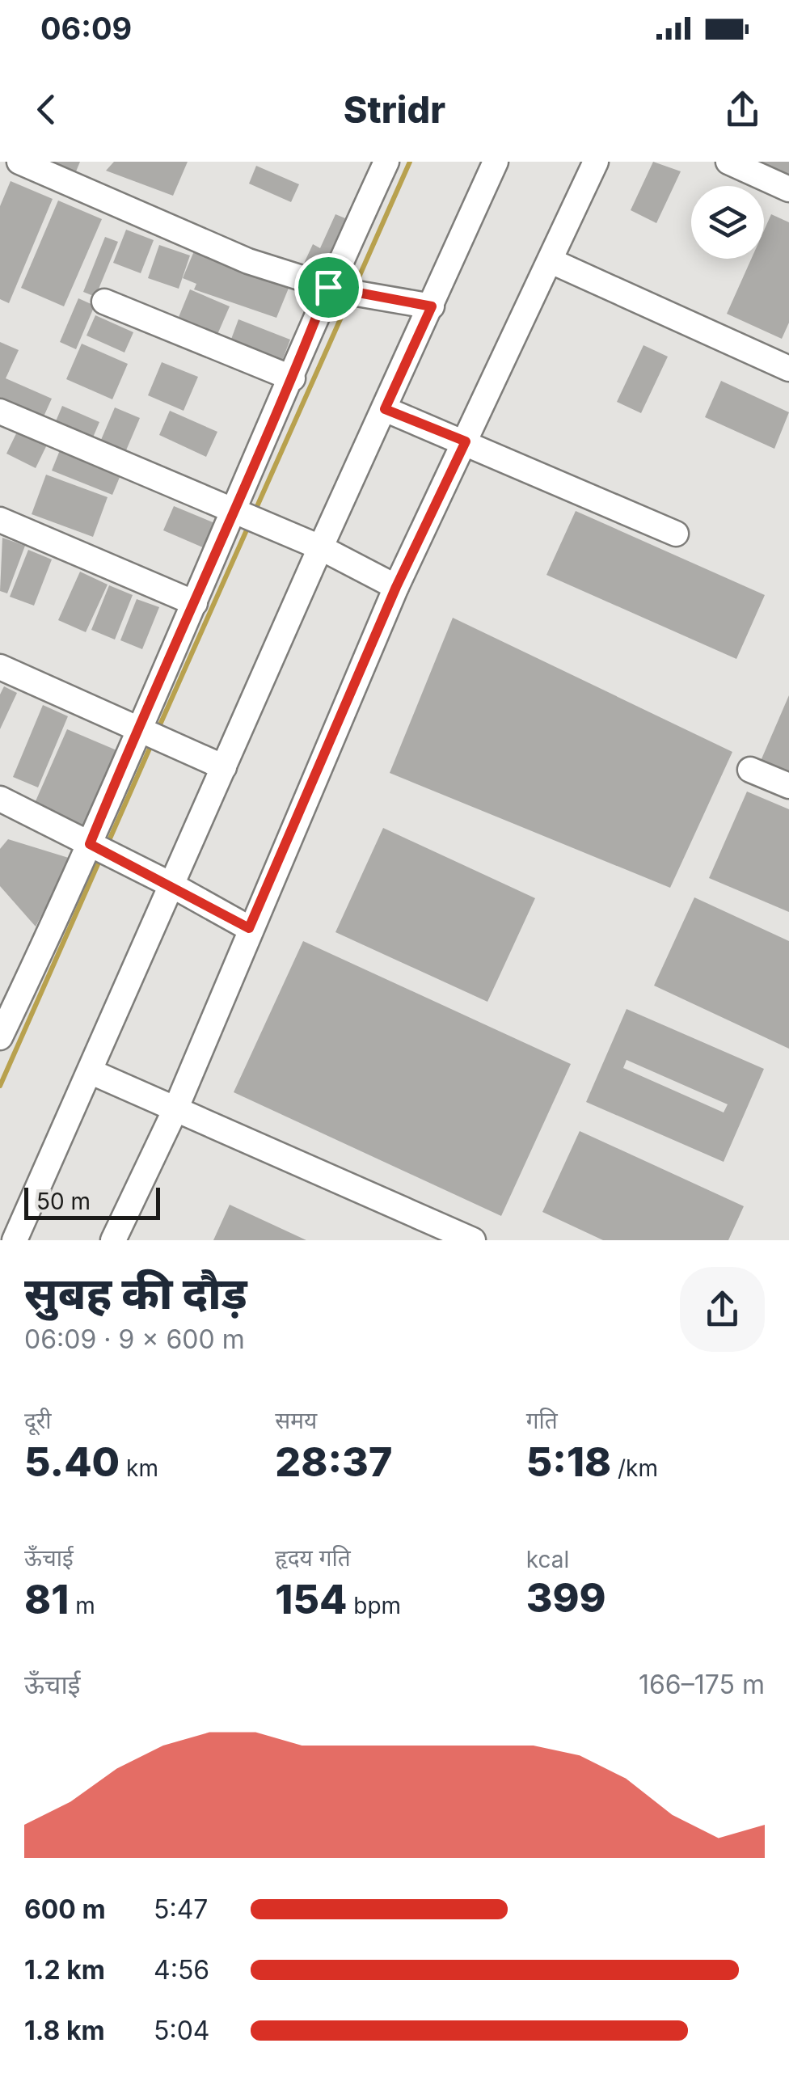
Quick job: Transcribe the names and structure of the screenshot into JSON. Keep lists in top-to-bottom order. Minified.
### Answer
{"scale_bar":"50 m","page":{"status":"06:09","header":"Stridr","scale":"50 m","heading":["सुबह की दौड़","06:09 · 9 × 600 m"],"stats":[["दूरी","5.40 km"],["समय","28:37"],["गति","5:18 /km"],["ऊँचाई","81 m"],["हृदय गति","154 bpm"],["kcal","399"]],"chart":["ऊँचाई","166–175 m"],"list":[{"name":"600 m","note":"5:47"},{"name":"1.2 km","note":"4:56"},{"name":"1.8 km","note":"5:04"}]}}
